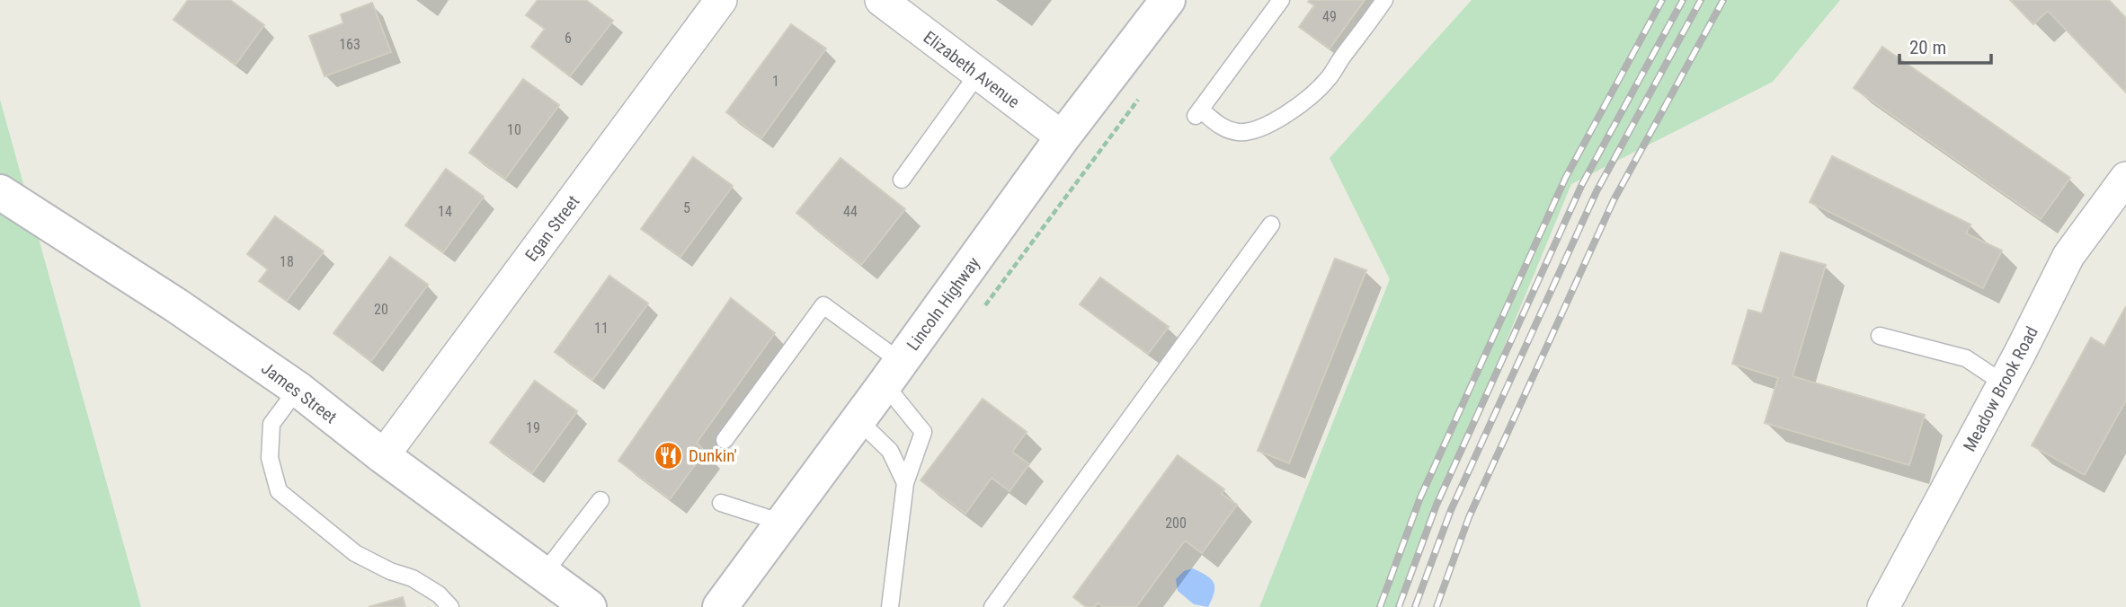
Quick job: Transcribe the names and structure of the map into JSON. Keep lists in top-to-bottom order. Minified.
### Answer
{"streets":{"main road":["Lincoln Highway","James Street"],"street":["Elizabeth Avenue","Egan Street","Meadow Brook Road"]},"crossings":[["Elizabeth Avenue","Lincoln Highway"],["Egan Street","James Street"]],"places":{"restaurant":["Dunkin'"]},"house_numbers":["49","6","163","1","10","5","14","44","18","20","11","19","200"],"scale_bar":"20 m"}
